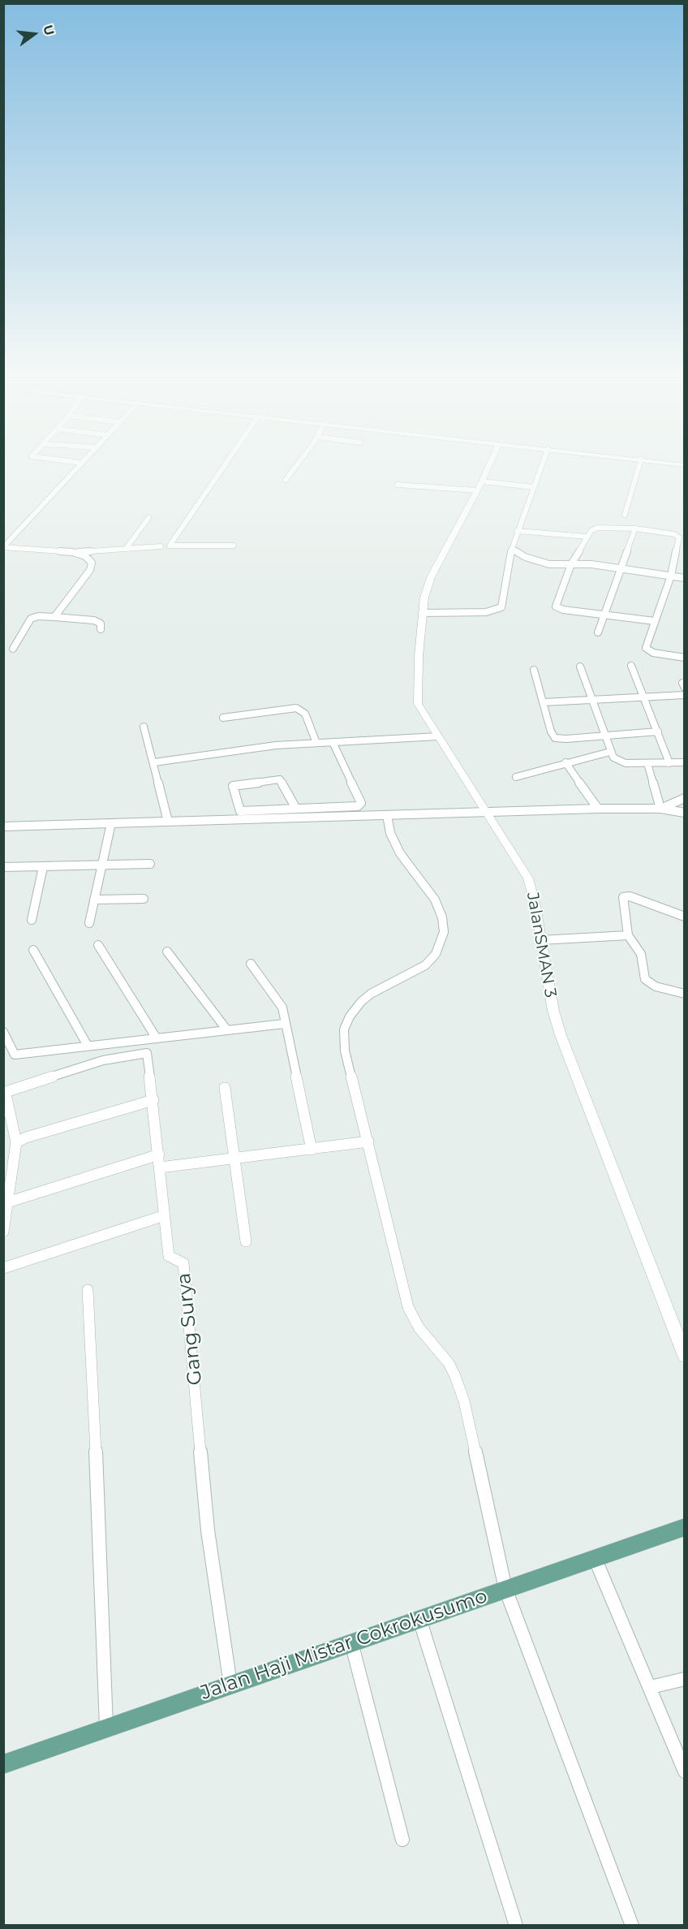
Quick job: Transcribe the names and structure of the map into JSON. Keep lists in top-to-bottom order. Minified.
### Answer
{"streets":{"main road":["Jalan Haji Mistar Cokrokusumo"],"street":["JalanSMAN 3","Gang Surya"]},"crossings":[["Gang Surya","Jalan Haji Mistar Cokrokusumo"]],"north":"right"}
